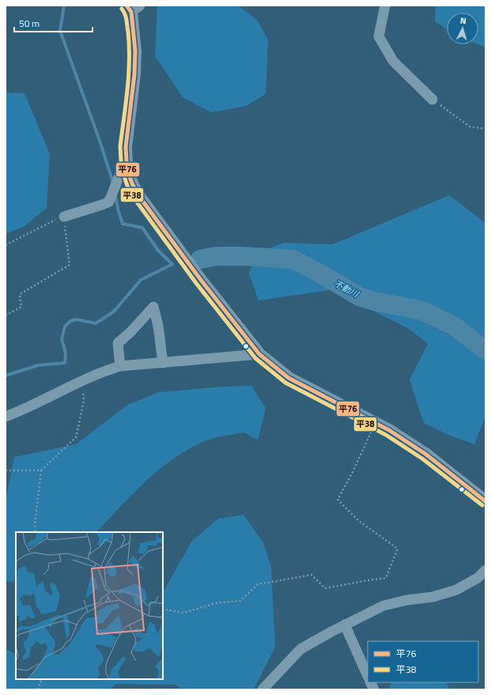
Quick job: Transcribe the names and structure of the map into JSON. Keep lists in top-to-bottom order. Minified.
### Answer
{"water":["不動川"],"lines":["transit line 平76","transit line 平38"],"legend":["平76","平38"],"scale_bar":"50 m","north":"top"}
